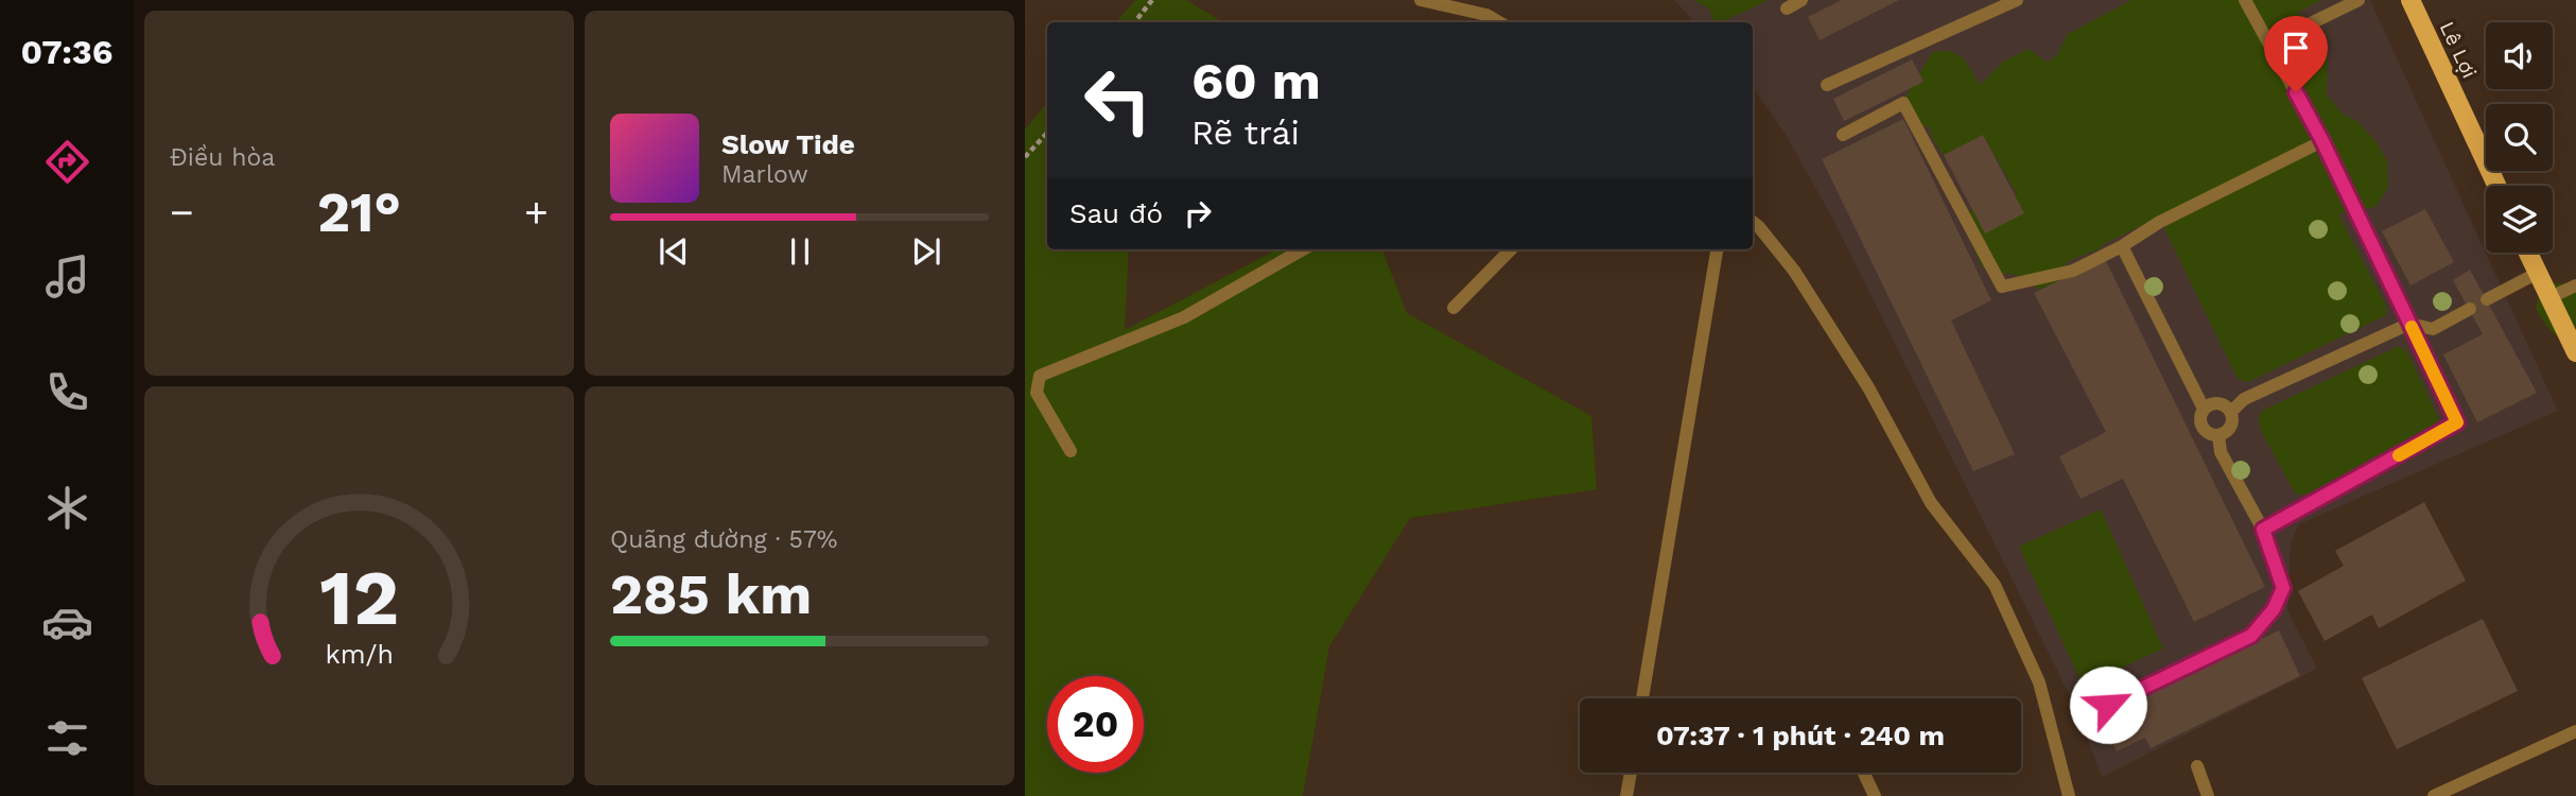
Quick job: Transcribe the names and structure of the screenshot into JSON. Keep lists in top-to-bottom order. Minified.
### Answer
{"streets":{"main road":["Lê Lợi"]},"page":{"tabs":"07:36","tile":["Điều hòa",["Quãng đường · 57%","285 km"]],"turn":["60 m","Rẽ trái"],"song":["Slow Tide","Marlow"],"then":"Sau đó","heat":["−","21°","+"],"limit":"20","trip":"07:37 · 1 phút · 240 m","gauge":["12","km/h"]}}
